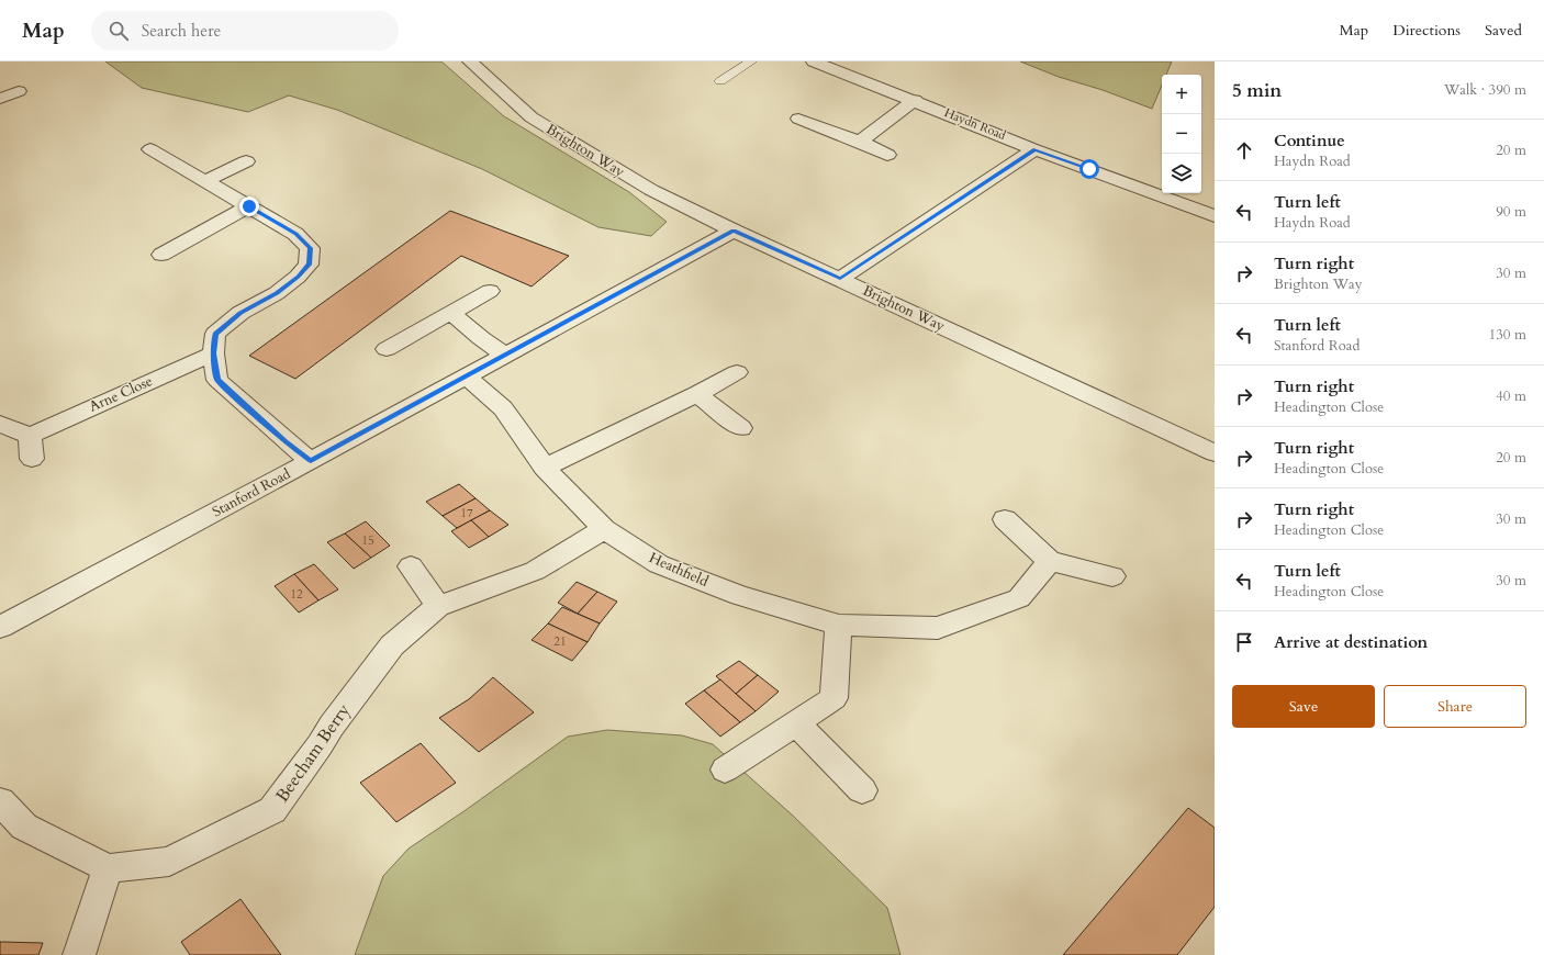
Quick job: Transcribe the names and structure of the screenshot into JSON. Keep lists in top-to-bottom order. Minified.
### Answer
{"streets":{"street":["Haydn Road","Brighton Way","Arne Close","Stanford Road","Heathfield","Beecham Berry"]},"crossings":[["Brighton Way","Stanford Road"],["Stanford Road","Heathfield"],["Heathfield","Beecham Berry"]],"house_numbers":["17","15","12","21"],"page":{"header":"Map","search":"Search here","nav":["Map","Directions","Saved"],"heading":["5 min","Walk · 390 m"],"map_buttons":["+","−"],"list":[["Continue","Haydn Road","20 m"],["Turn left","Haydn Road","90 m"],["Turn right","Brighton Way","30 m"],["Turn left","Stanford Road","130 m"],["Turn right","Headington Close","40 m"],["Turn right","Headington Close","20 m"],["Turn right","Headington Close","30 m"],["Turn left","Headington Close","30 m"],"Arrive at destination"],"buttons":["Save","Share"]}}
